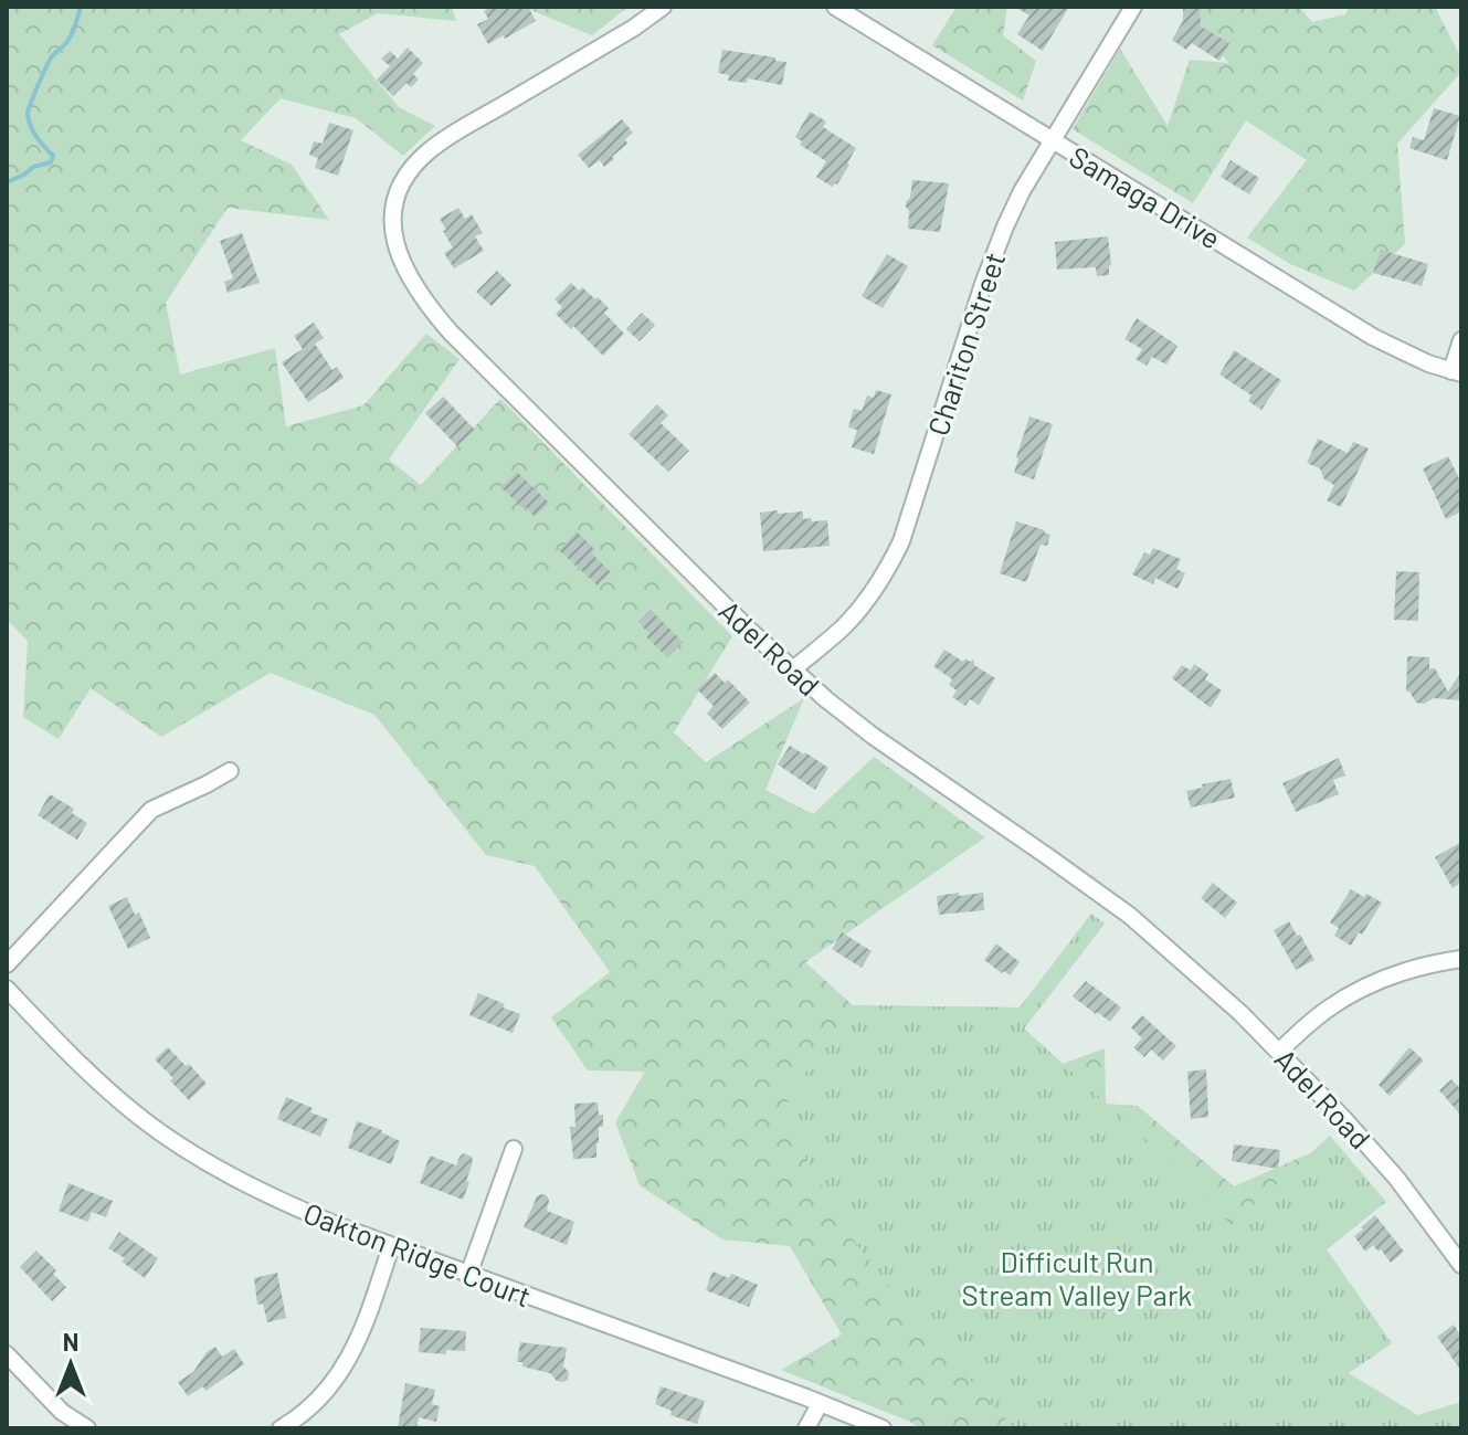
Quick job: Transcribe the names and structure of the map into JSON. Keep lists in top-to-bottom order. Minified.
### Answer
{"streets":{"street":["Samaga Drive","Chariton Street","Adel Road","Oakton Ridge Court"]},"crossings":[["Samaga Drive","Chariton Street"],["Chariton Street","Adel Road"]],"parks":["Difficult Run Stream Valley Park"],"north":"top"}
